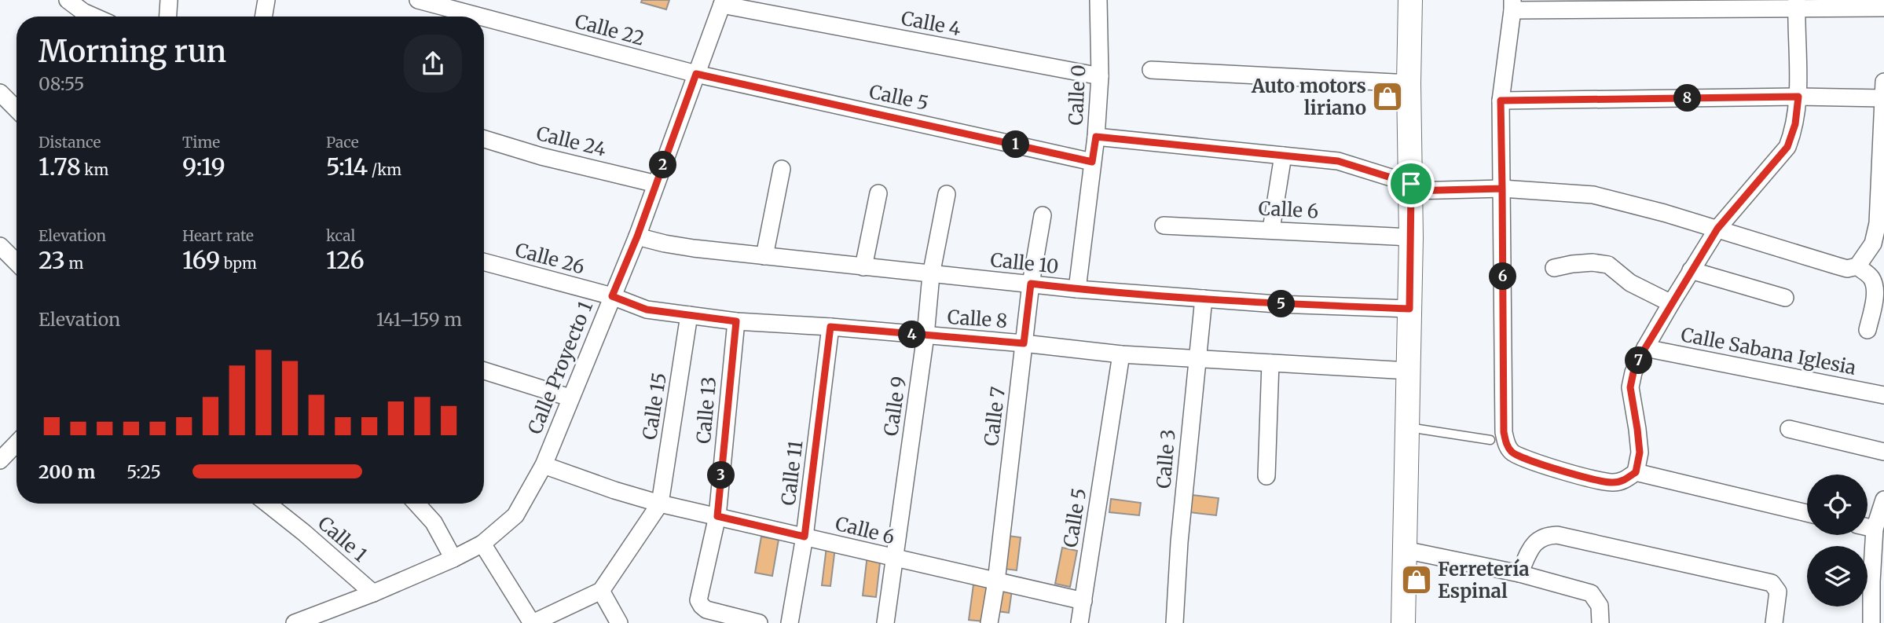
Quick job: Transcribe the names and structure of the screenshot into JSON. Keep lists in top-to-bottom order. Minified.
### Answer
{"streets":{"street":["Calle 4","Calle 22","Calle 0","Calle 5","Calle 24","Calle 6","Calle 26","Calle 10","Calle 8","Calle Sabana Iglesia","Calle Proyecto 1","Calle 15","Calle 9","Calle 13","Calle 7","Calle 3","Calle 11","Calle 1"]},"crossings":[["Calle 4","Calle 0"],["Calle 4","Calle Proyecto 1"],["Calle 22","Calle 5"],["Calle 22","Calle Proyecto 1"],["Calle 0","Calle 5"],["Calle 0","Calle 10"],["Calle 5","Calle 6"],["Calle 5","Calle 8"],["Calle 5","Calle Proyecto 1"],["Calle 24","Calle Proyecto 1"],["Calle 6","Calle Proyecto 1"],["Calle 6","Calle 15"],["Calle 6","Calle 9"],["Calle 6","Calle 13"],["Calle 6","Calle 7"],["Calle 6","Calle 11"],["Calle 26","Calle 8"],["Calle 26","Calle Proyecto 1"],["Calle 10","Calle Proyecto 1"],["Calle 10","Calle 9"],["Calle 10","Calle 7"],["Calle 10","Calle 3"],["Calle 8","Calle Proyecto 1"],["Calle 8","Calle 15"],["Calle 8","Calle 9"],["Calle 8","Calle 13"],["Calle 8","Calle 7"],["Calle 8","Calle 3"],["Calle 8","Calle 11"],["Calle Proyecto 1","Calle 1"]],"places":{"shop":["Auto motors liriano","Ferretería Espinal"]},"page":{"heading":["Morning run","08:55"],"pins":["8","1","2","6","5","4","7","3"],"stats":[["Distance","1.78 km"],["Time","9:19"],["Pace","5:14 /km"],["Elevation","23 m"],["Heart rate","169 bpm"],["kcal","126"]],"chart":["Elevation","141–159 m"],"list":[{"name":"200 m","note":"5:25"}]}}
